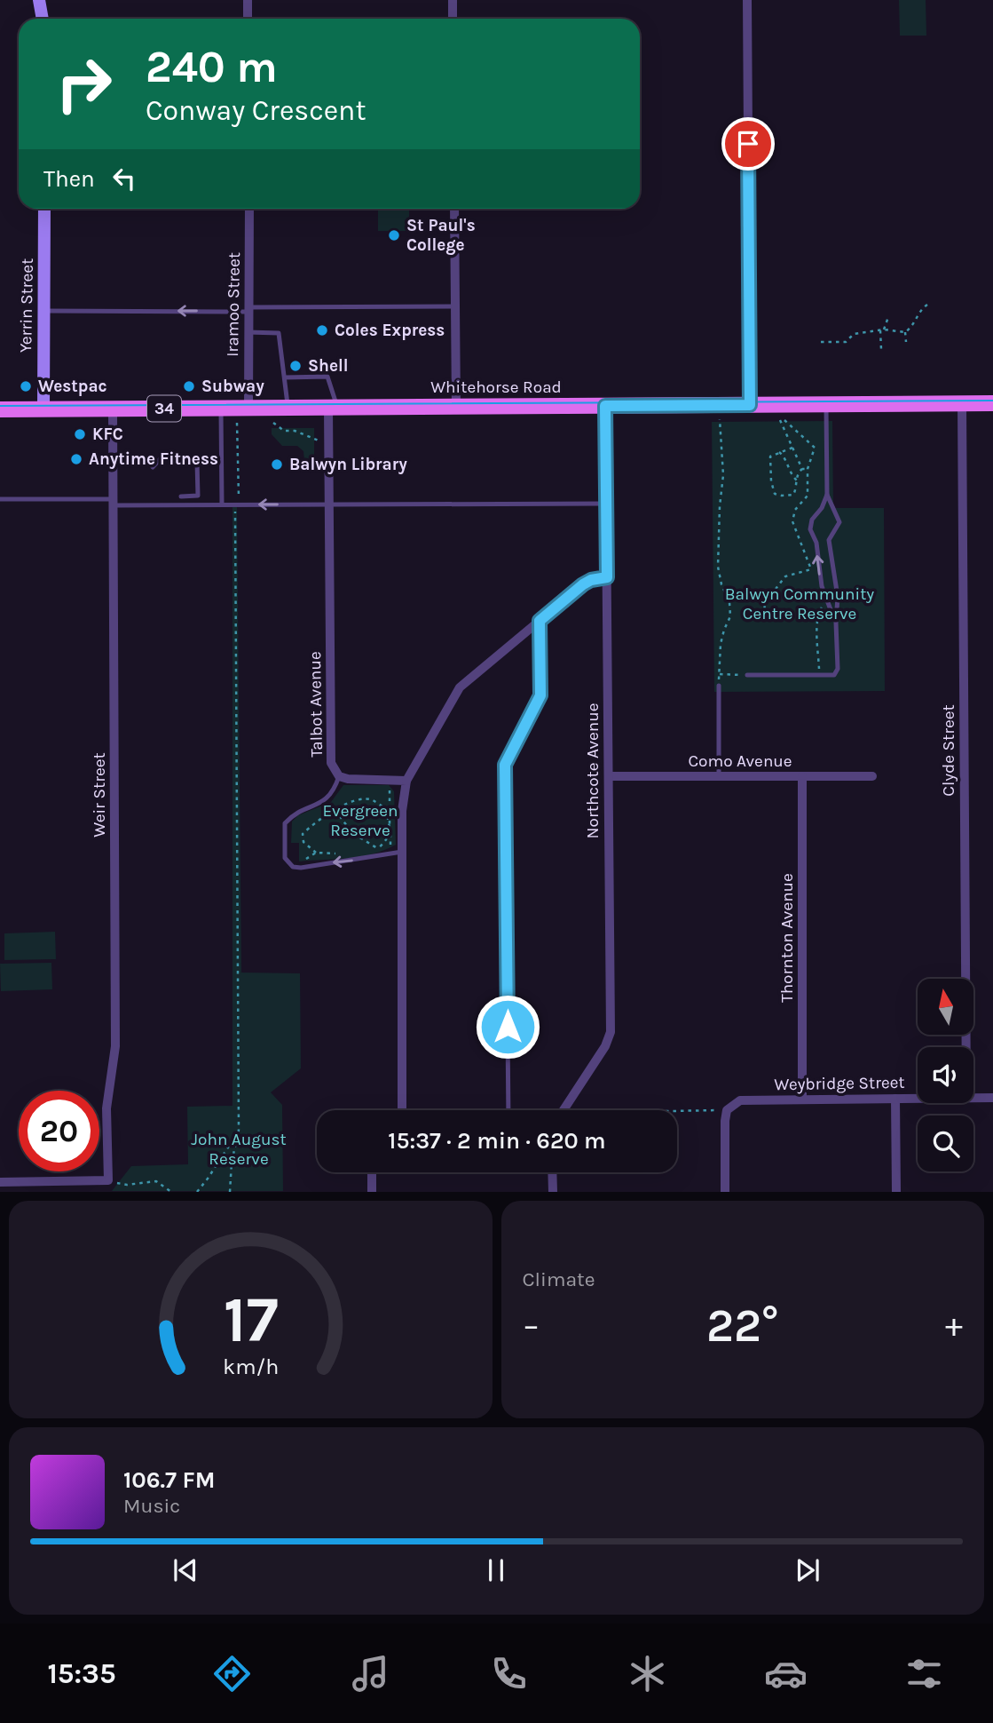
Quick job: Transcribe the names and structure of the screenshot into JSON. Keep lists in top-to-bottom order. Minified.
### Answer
{"streets":{"main road":["Whitehorse Road","34"],"street":["Iramoo Street","Yerrin Street","Talbot Avenue","Clyde Street","Como Avenue","Northcote Avenue","Weir Street","Thornton Avenue","Weybridge Street"]},"crossings":[["Iramoo Street","Whitehorse Road"],["Yerrin Street","Whitehorse Road"],["Whitehorse Road","Talbot Avenue"],["Whitehorse Road","Clyde Street"],["Whitehorse Road","Northcote Avenue"],["Whitehorse Road","Weir Street"],["Como Avenue","Northcote Avenue"],["Como Avenue","Thornton Avenue"],["Thornton Avenue","Weybridge Street"]],"parks":["Balwyn Community Centre Reserve","Evergreen Reserve","John August Reserve"],"places":["St Paul's College","Coles Express","Shell","Westpac","Subway","KFC","Anytime Fitness","Balwyn Library"],"north":"top","page":{"turn":["240 m","Conway Crescent"],"then":"Then","limit":"20","trip":"15:37 · 2 min · 620 m","tile":"Climate","heat":["−","22°","+"],"song":["106.7 FM","Music"],"tabs":"15:35","gauge":["17","km/h"]}}
